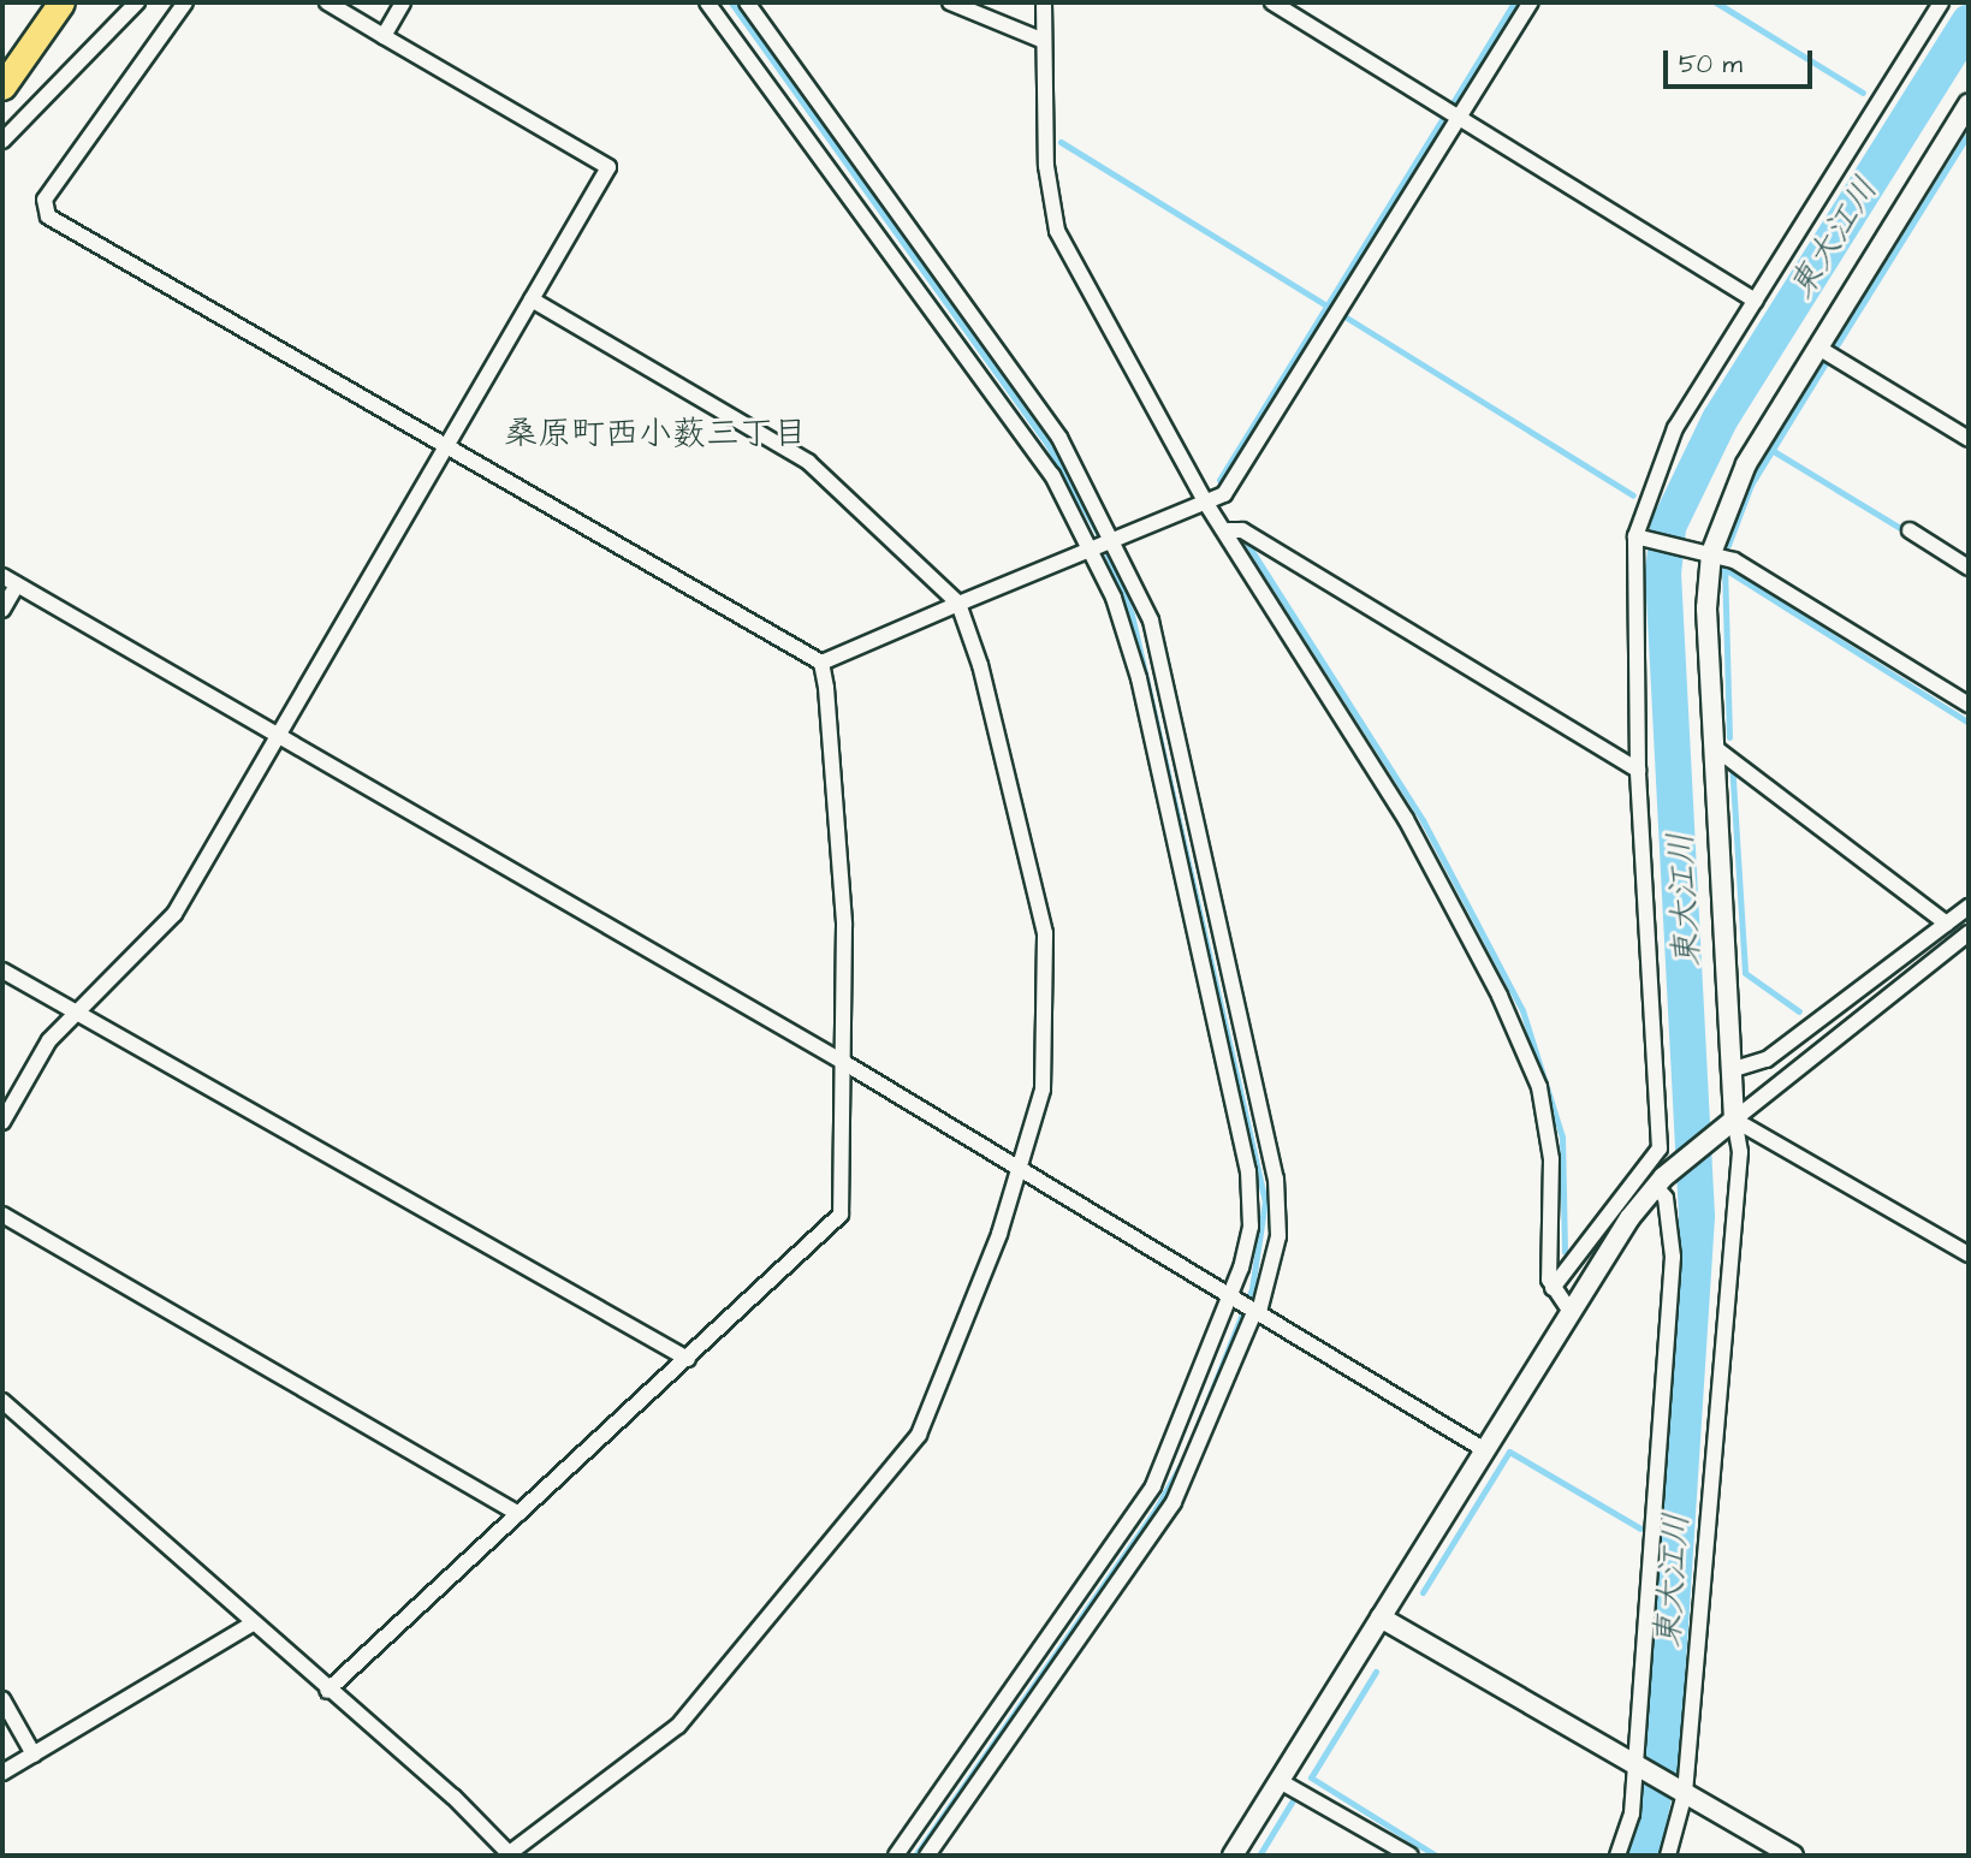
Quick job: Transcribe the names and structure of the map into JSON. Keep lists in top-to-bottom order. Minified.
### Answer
{"districts":["桑原町西小薮三丁目"],"water":["東大江川"],"scale_bar":"50 m"}
